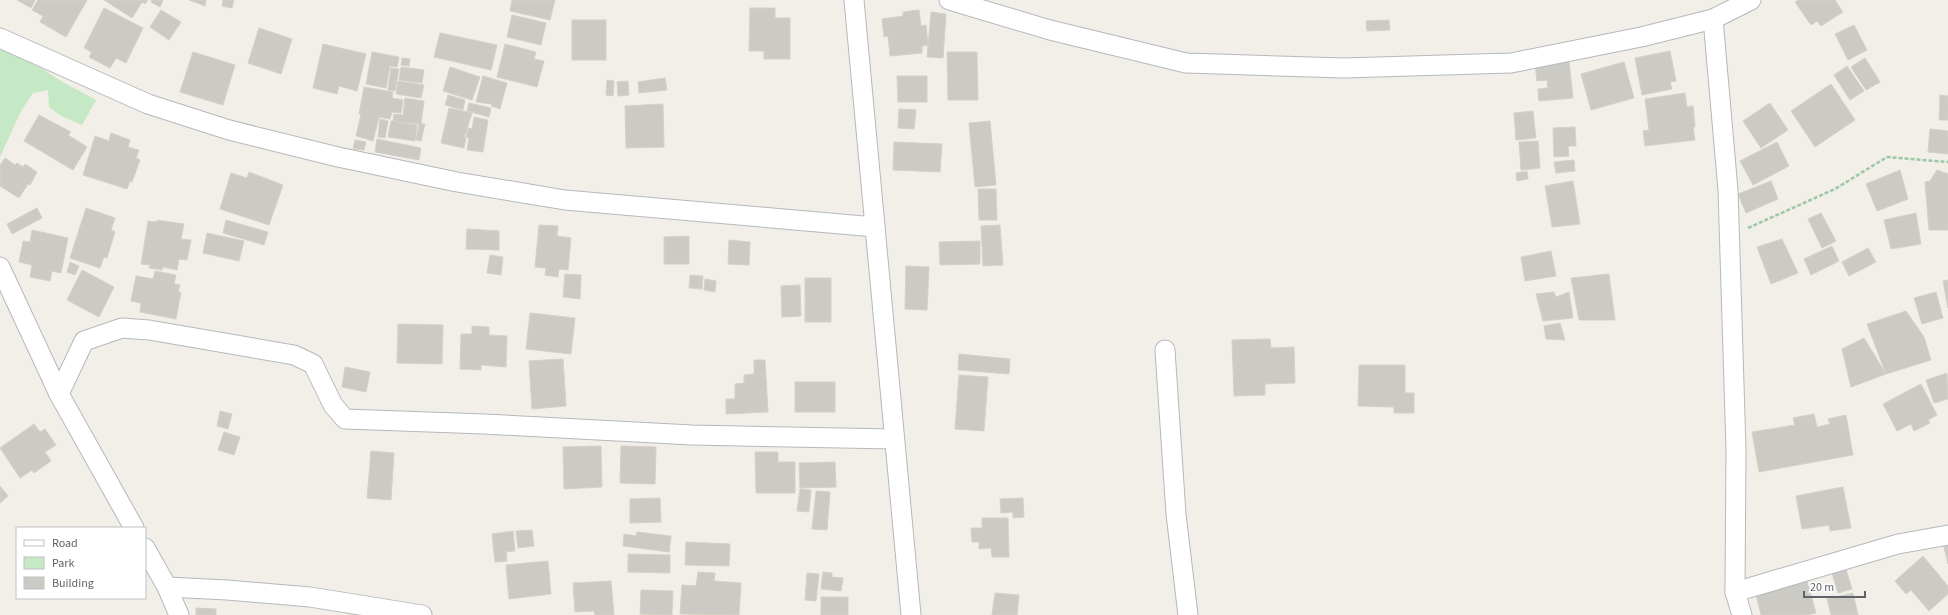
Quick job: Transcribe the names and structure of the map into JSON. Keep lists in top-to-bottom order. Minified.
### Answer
{"legend":["Road","Park","Building"],"scale_bar":"20 m"}
